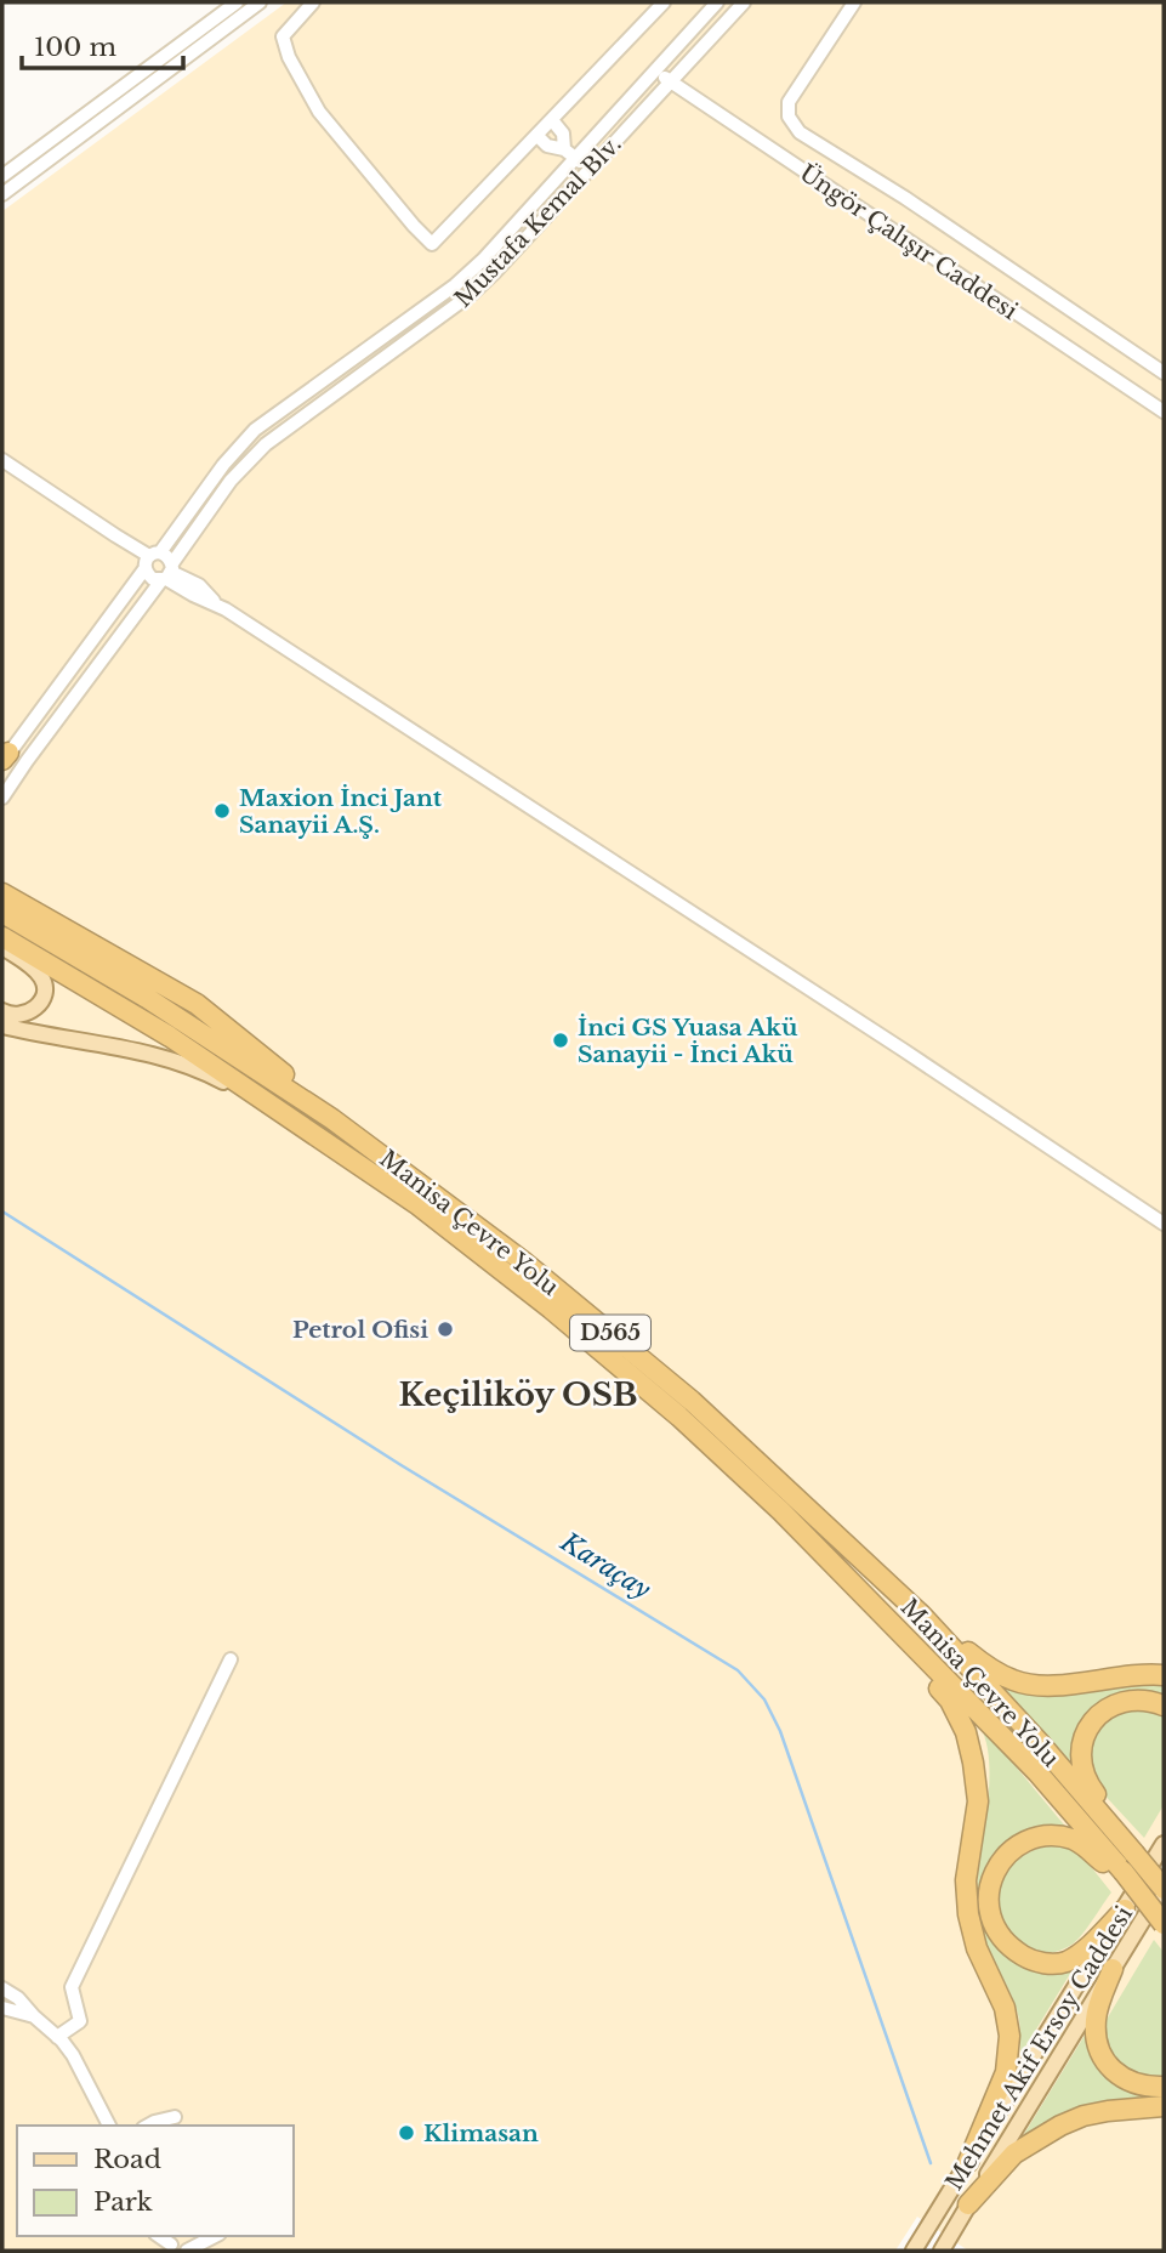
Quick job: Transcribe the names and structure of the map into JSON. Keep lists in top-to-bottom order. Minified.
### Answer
{"streets":{"highway":["Manisa Çevre Yolu","D565"],"main road":["Mehmet Akif Ersoy Caddesi"],"street":["Mustafa Kemal Blv.","Üngör Çalışır Caddesi"]},"crossings":[["Mustafa Kemal Blv.","Üngör Çalışır Caddesi"],["Manisa Çevre Yolu","D565"],["D565","Mehmet Akif Ersoy Caddesi"]],"districts":["Keçiliköy OSB"],"water":["Karaçay"],"places":["Maxion İnci Jant Sanayii A.Ş.","İnci GS Yuasa Akü Sanayii - İnci Akü","Petrol Ofisi","Klimasan"],"legend":["Road","Park"],"scale_bar":"100 m"}
